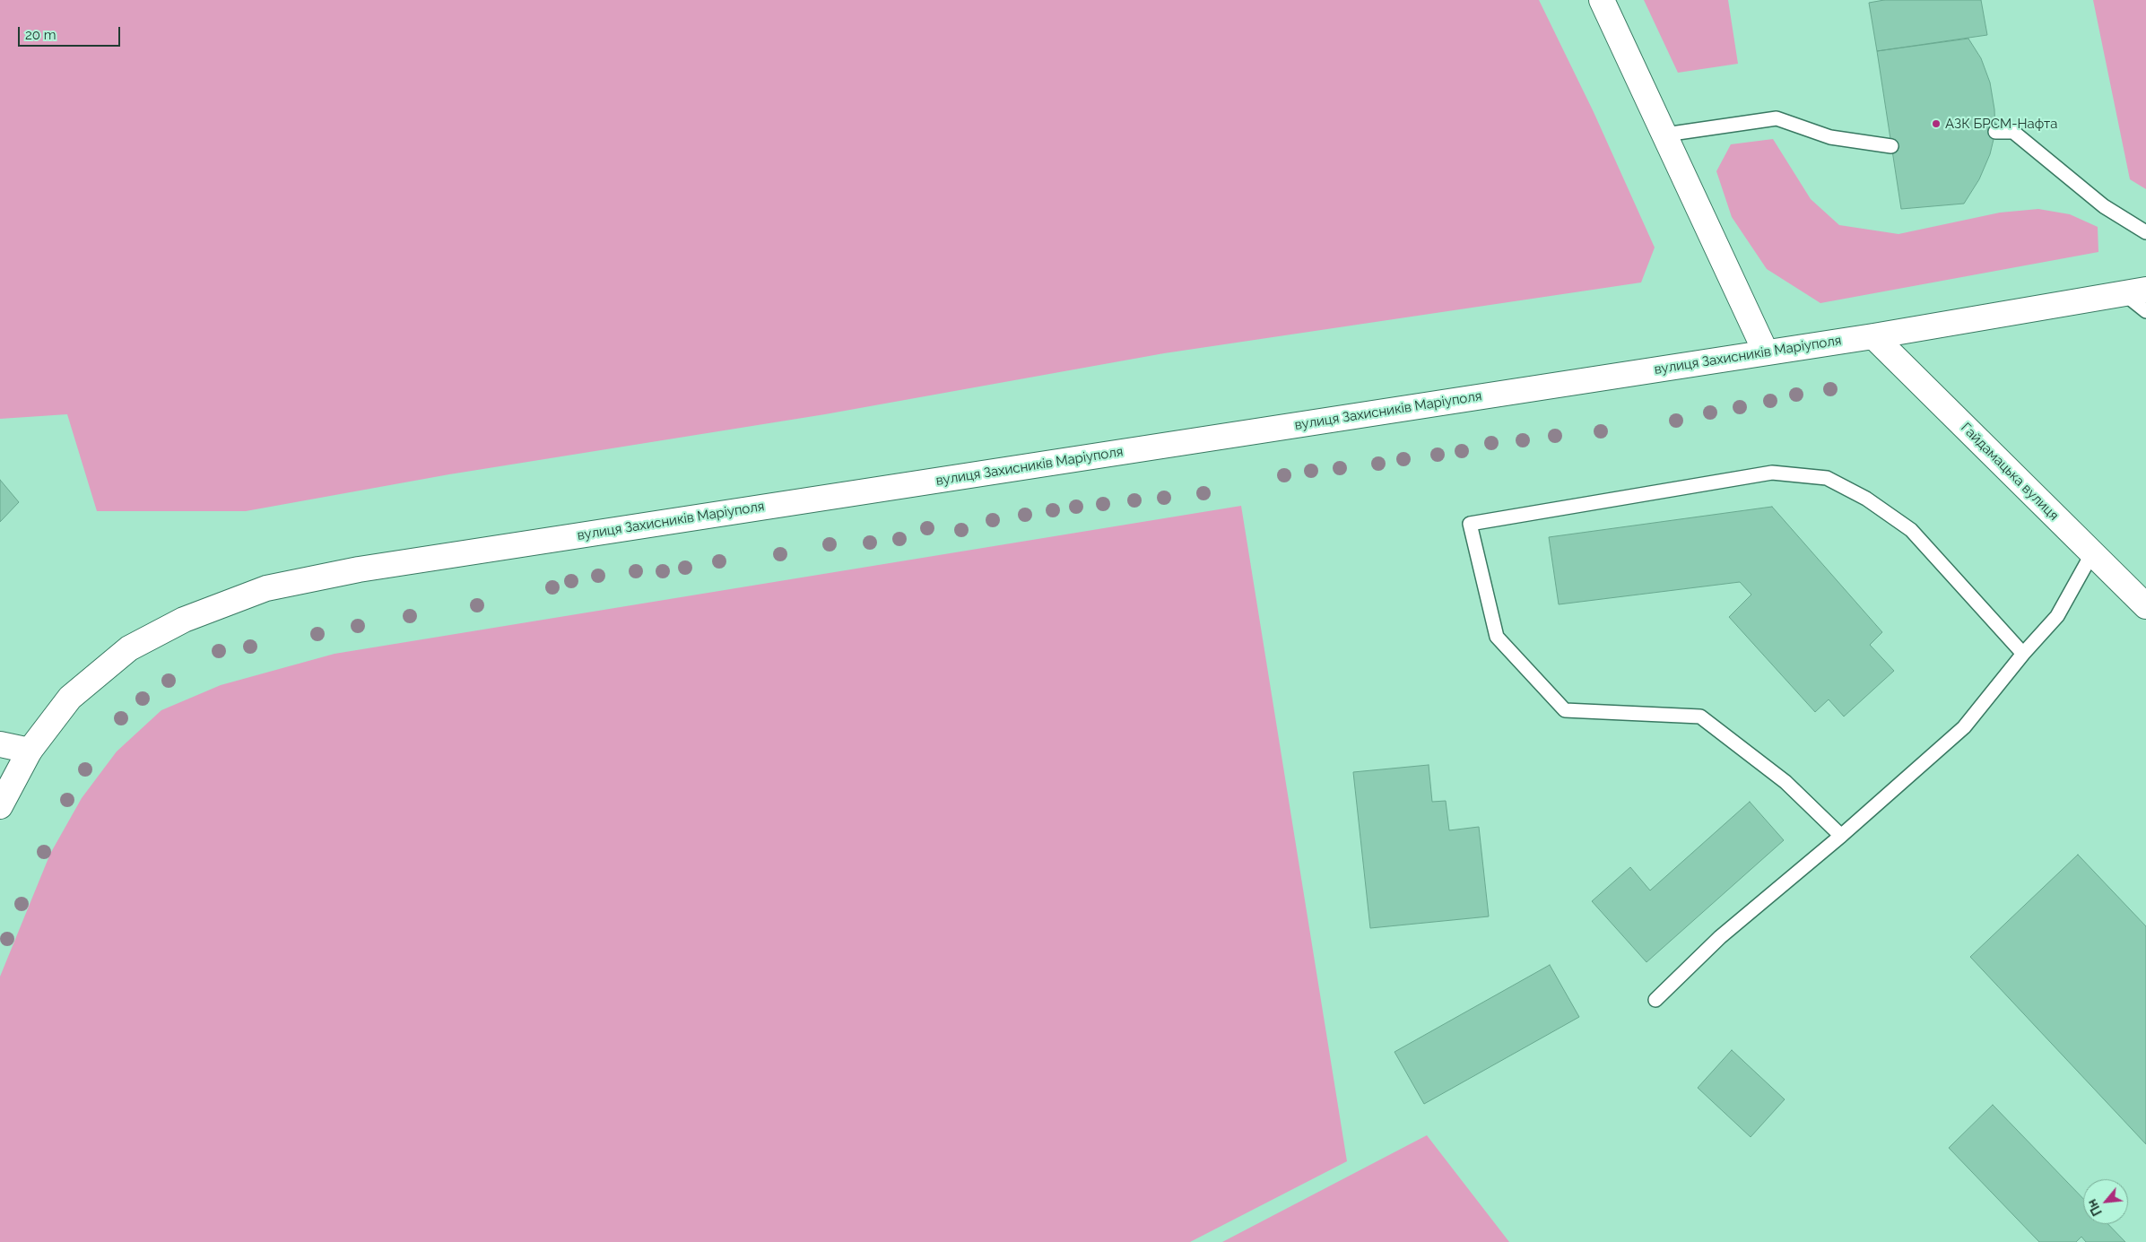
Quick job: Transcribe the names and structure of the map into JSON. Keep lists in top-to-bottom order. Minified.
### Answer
{"streets":{"main road":["вулиця Захисників Маріуполя","Гайдамацька вулиця"]},"crossings":[["вулиця Захисників Маріуполя","Гайдамацька вулиця"]],"places":["АЗК БРСМ-Нафта"],"scale_bar":"20 m","north":"bottom left"}
